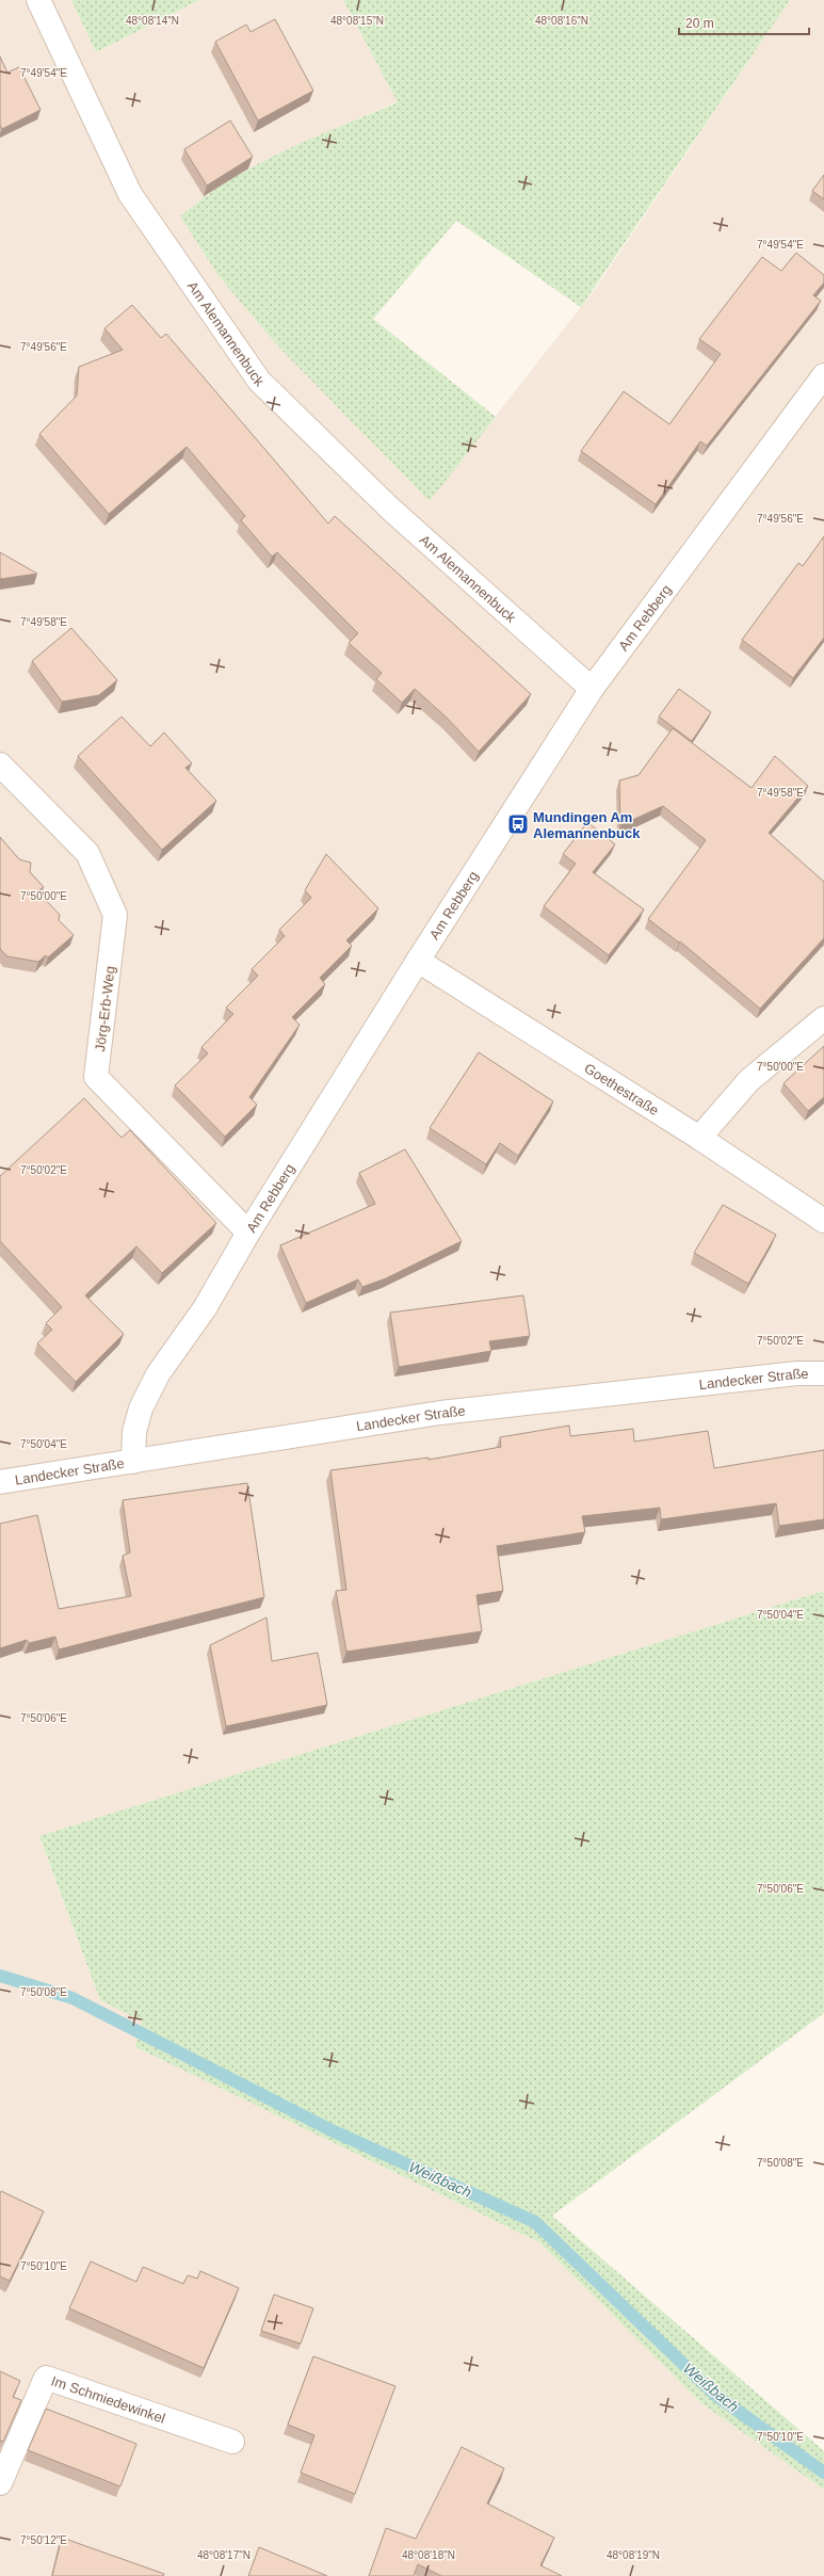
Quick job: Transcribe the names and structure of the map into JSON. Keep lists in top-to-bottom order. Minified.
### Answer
{"streets":{"street":["Am Alemannenbuck","Am Rebberg","Jörg-Erb-Weg","Goethestraße","Landecker Straße","Im Schmiedewinkel"]},"crossings":[["Am Alemannenbuck","Am Rebberg"],["Am Rebberg","Jörg-Erb-Weg"],["Am Rebberg","Goethestraße"],["Am Rebberg","Landecker Straße"]],"water":["Weißbach"],"places":{"bus stop":["Mundingen Am Alemannenbuck"]},"scale_bar":"20 m","coordinates":["48°08'14\"N","48°08'15\"N","48°08'16\"N","7°49'54\"E","7°49'56\"E","7°49'58\"E","7°50'00\"E","7°50'02\"E","7°50'04\"E","7°50'06\"E","7°50'08\"E","7°50'10\"E","7°50'12\"E","48°08'17\"N","48°08'18\"N","48°08'19\"N"]}
